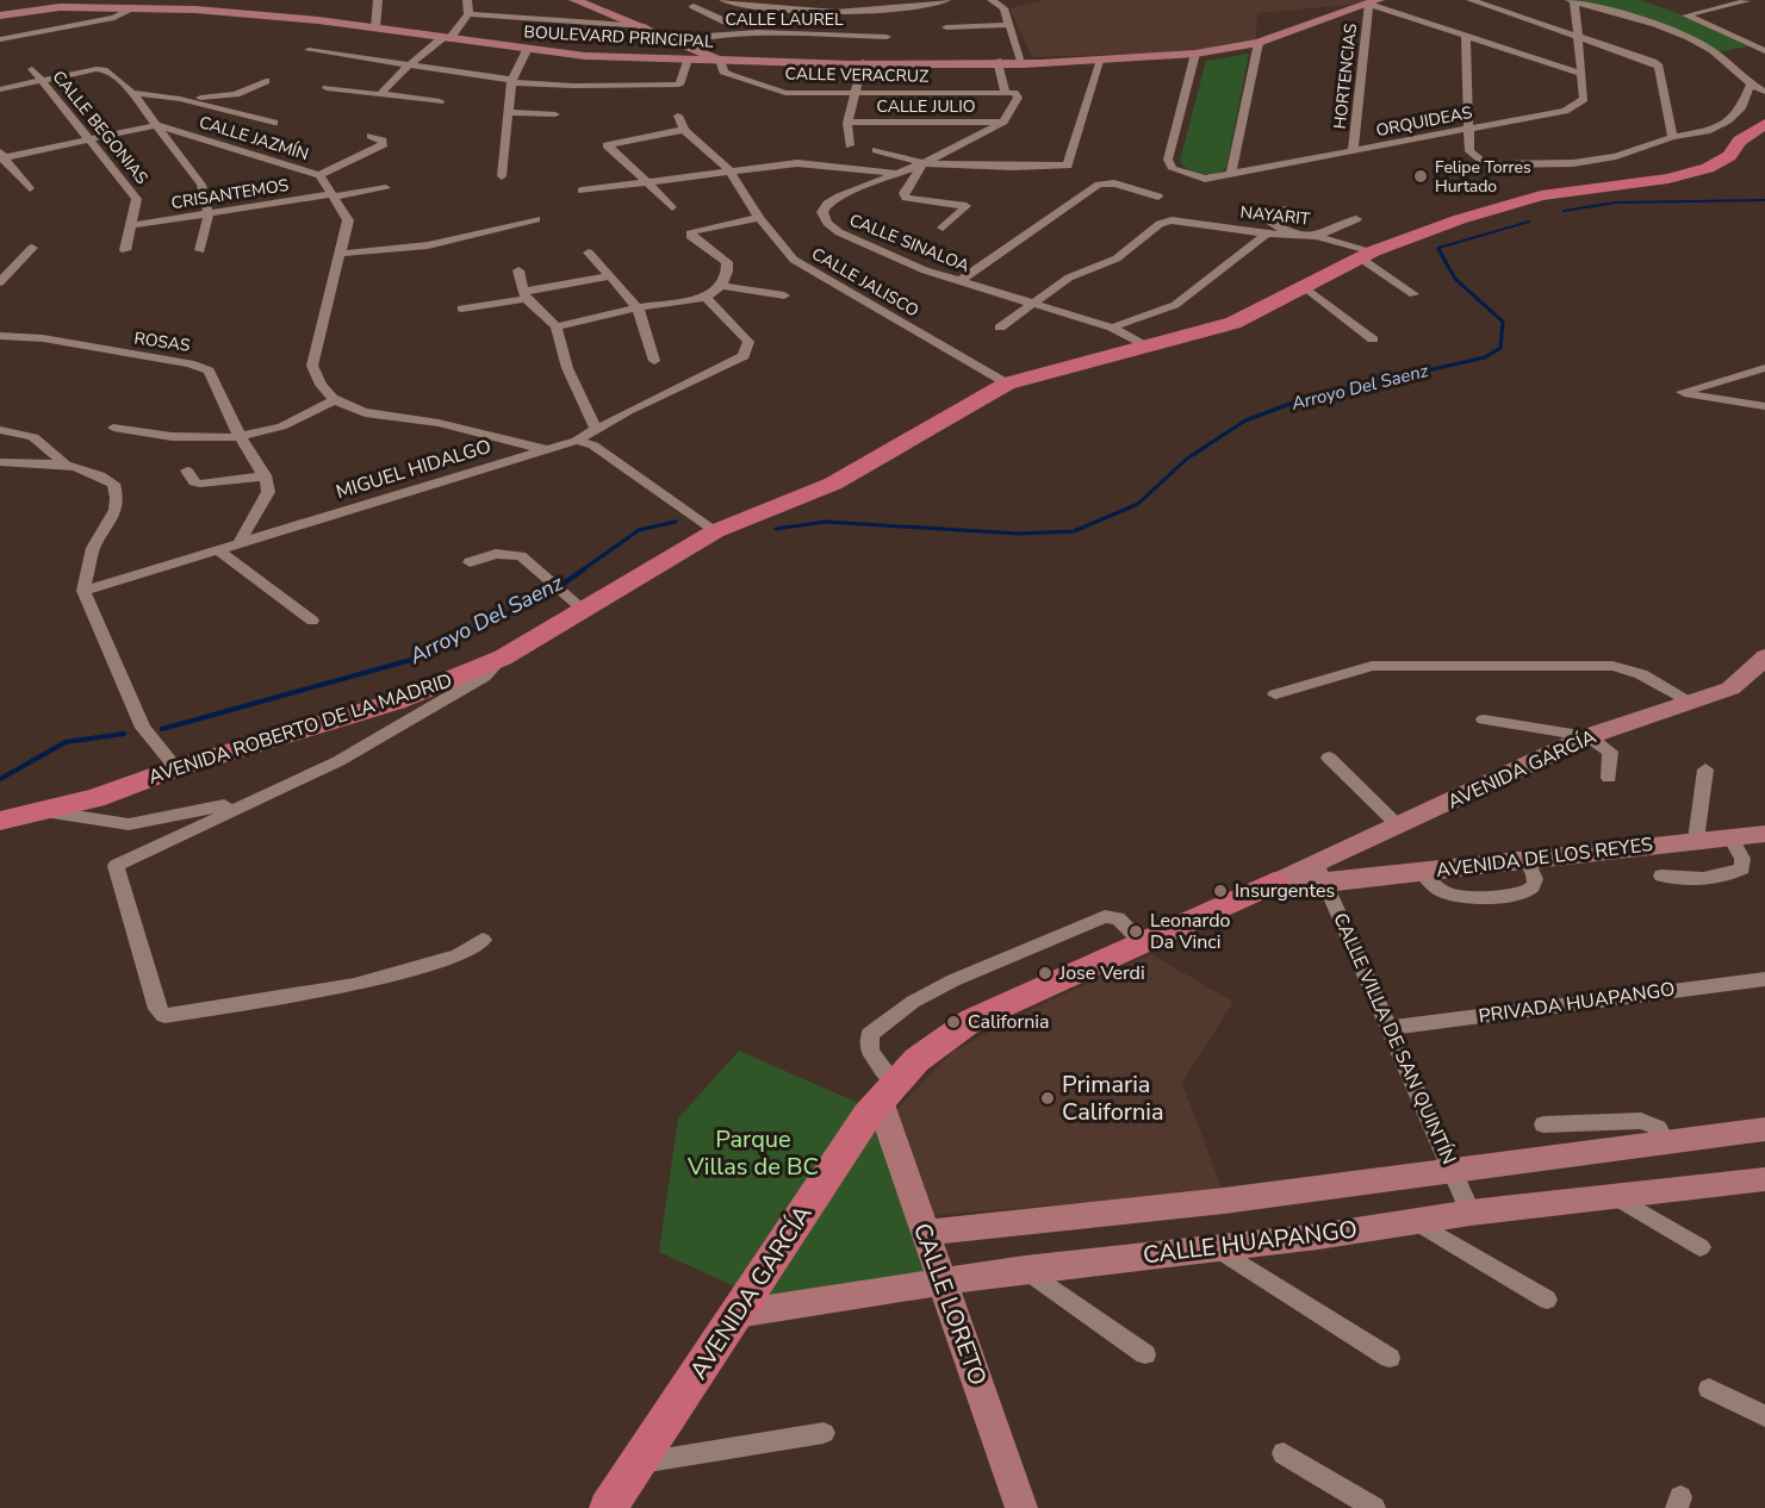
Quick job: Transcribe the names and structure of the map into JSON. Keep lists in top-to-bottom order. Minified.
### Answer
{"streets":{"main road":["AVENIDA ROBERTO DE LA MADRID","AVENIDA GARCÍA"],"street":["CALLE LAUREL","BOULEVARD PRINCIPAL","CALLE VERACRUZ","HORTENCIAS","CALLE JULIO","ORQUIDEAS","CALLE BEGONIAS","CALLE JAZMÍN","CRISANTEMOS","NAYARIT","CALLE SINALOA","CALLE JALISCO","ROSAS","MIGUEL HIDALGO","AVENIDA DE LOS REYES","PRIVADA HUAPANGO","CALLE VILLA DE SAN QUINTÍN","CALLE HUAPANGO","CALLE LORETO"]},"crossings":[["BOULEVARD PRINCIPAL","CALLE VERACRUZ"],["BOULEVARD PRINCIPAL","HORTENCIAS"],["BOULEVARD PRINCIPAL","ORQUIDEAS"],["HORTENCIAS","ORQUIDEAS"],["CALLE JULIO","CALLE SINALOA"],["CALLE BEGONIAS","CRISANTEMOS"],["CALLE JAZMÍN","CRISANTEMOS"],["NAYARIT","CALLE SINALOA"],["NAYARIT","AVENIDA ROBERTO DE LA MADRID"],["CALLE SINALOA","AVENIDA ROBERTO DE LA MADRID"],["CALLE JALISCO","AVENIDA ROBERTO DE LA MADRID"],["AVENIDA GARCÍA","AVENIDA DE LOS REYES"],["AVENIDA GARCÍA","CALLE VILLA DE SAN QUINTÍN"],["AVENIDA GARCÍA","CALLE HUAPANGO"],["AVENIDA GARCÍA","CALLE LORETO"],["AVENIDA DE LOS REYES","CALLE VILLA DE SAN QUINTÍN"],["PRIVADA HUAPANGO","CALLE VILLA DE SAN QUINTÍN"],["CALLE VILLA DE SAN QUINTÍN","CALLE HUAPANGO"],["CALLE HUAPANGO","CALLE LORETO"]],"water":["Arroyo Del Saenz"],"parks":["Parque Villas de BC"],"places":["Felipe Torres Hurtado","Insurgentes","Leonardo Da Vinci","Jose Verdi","California","Primaria California"]}
